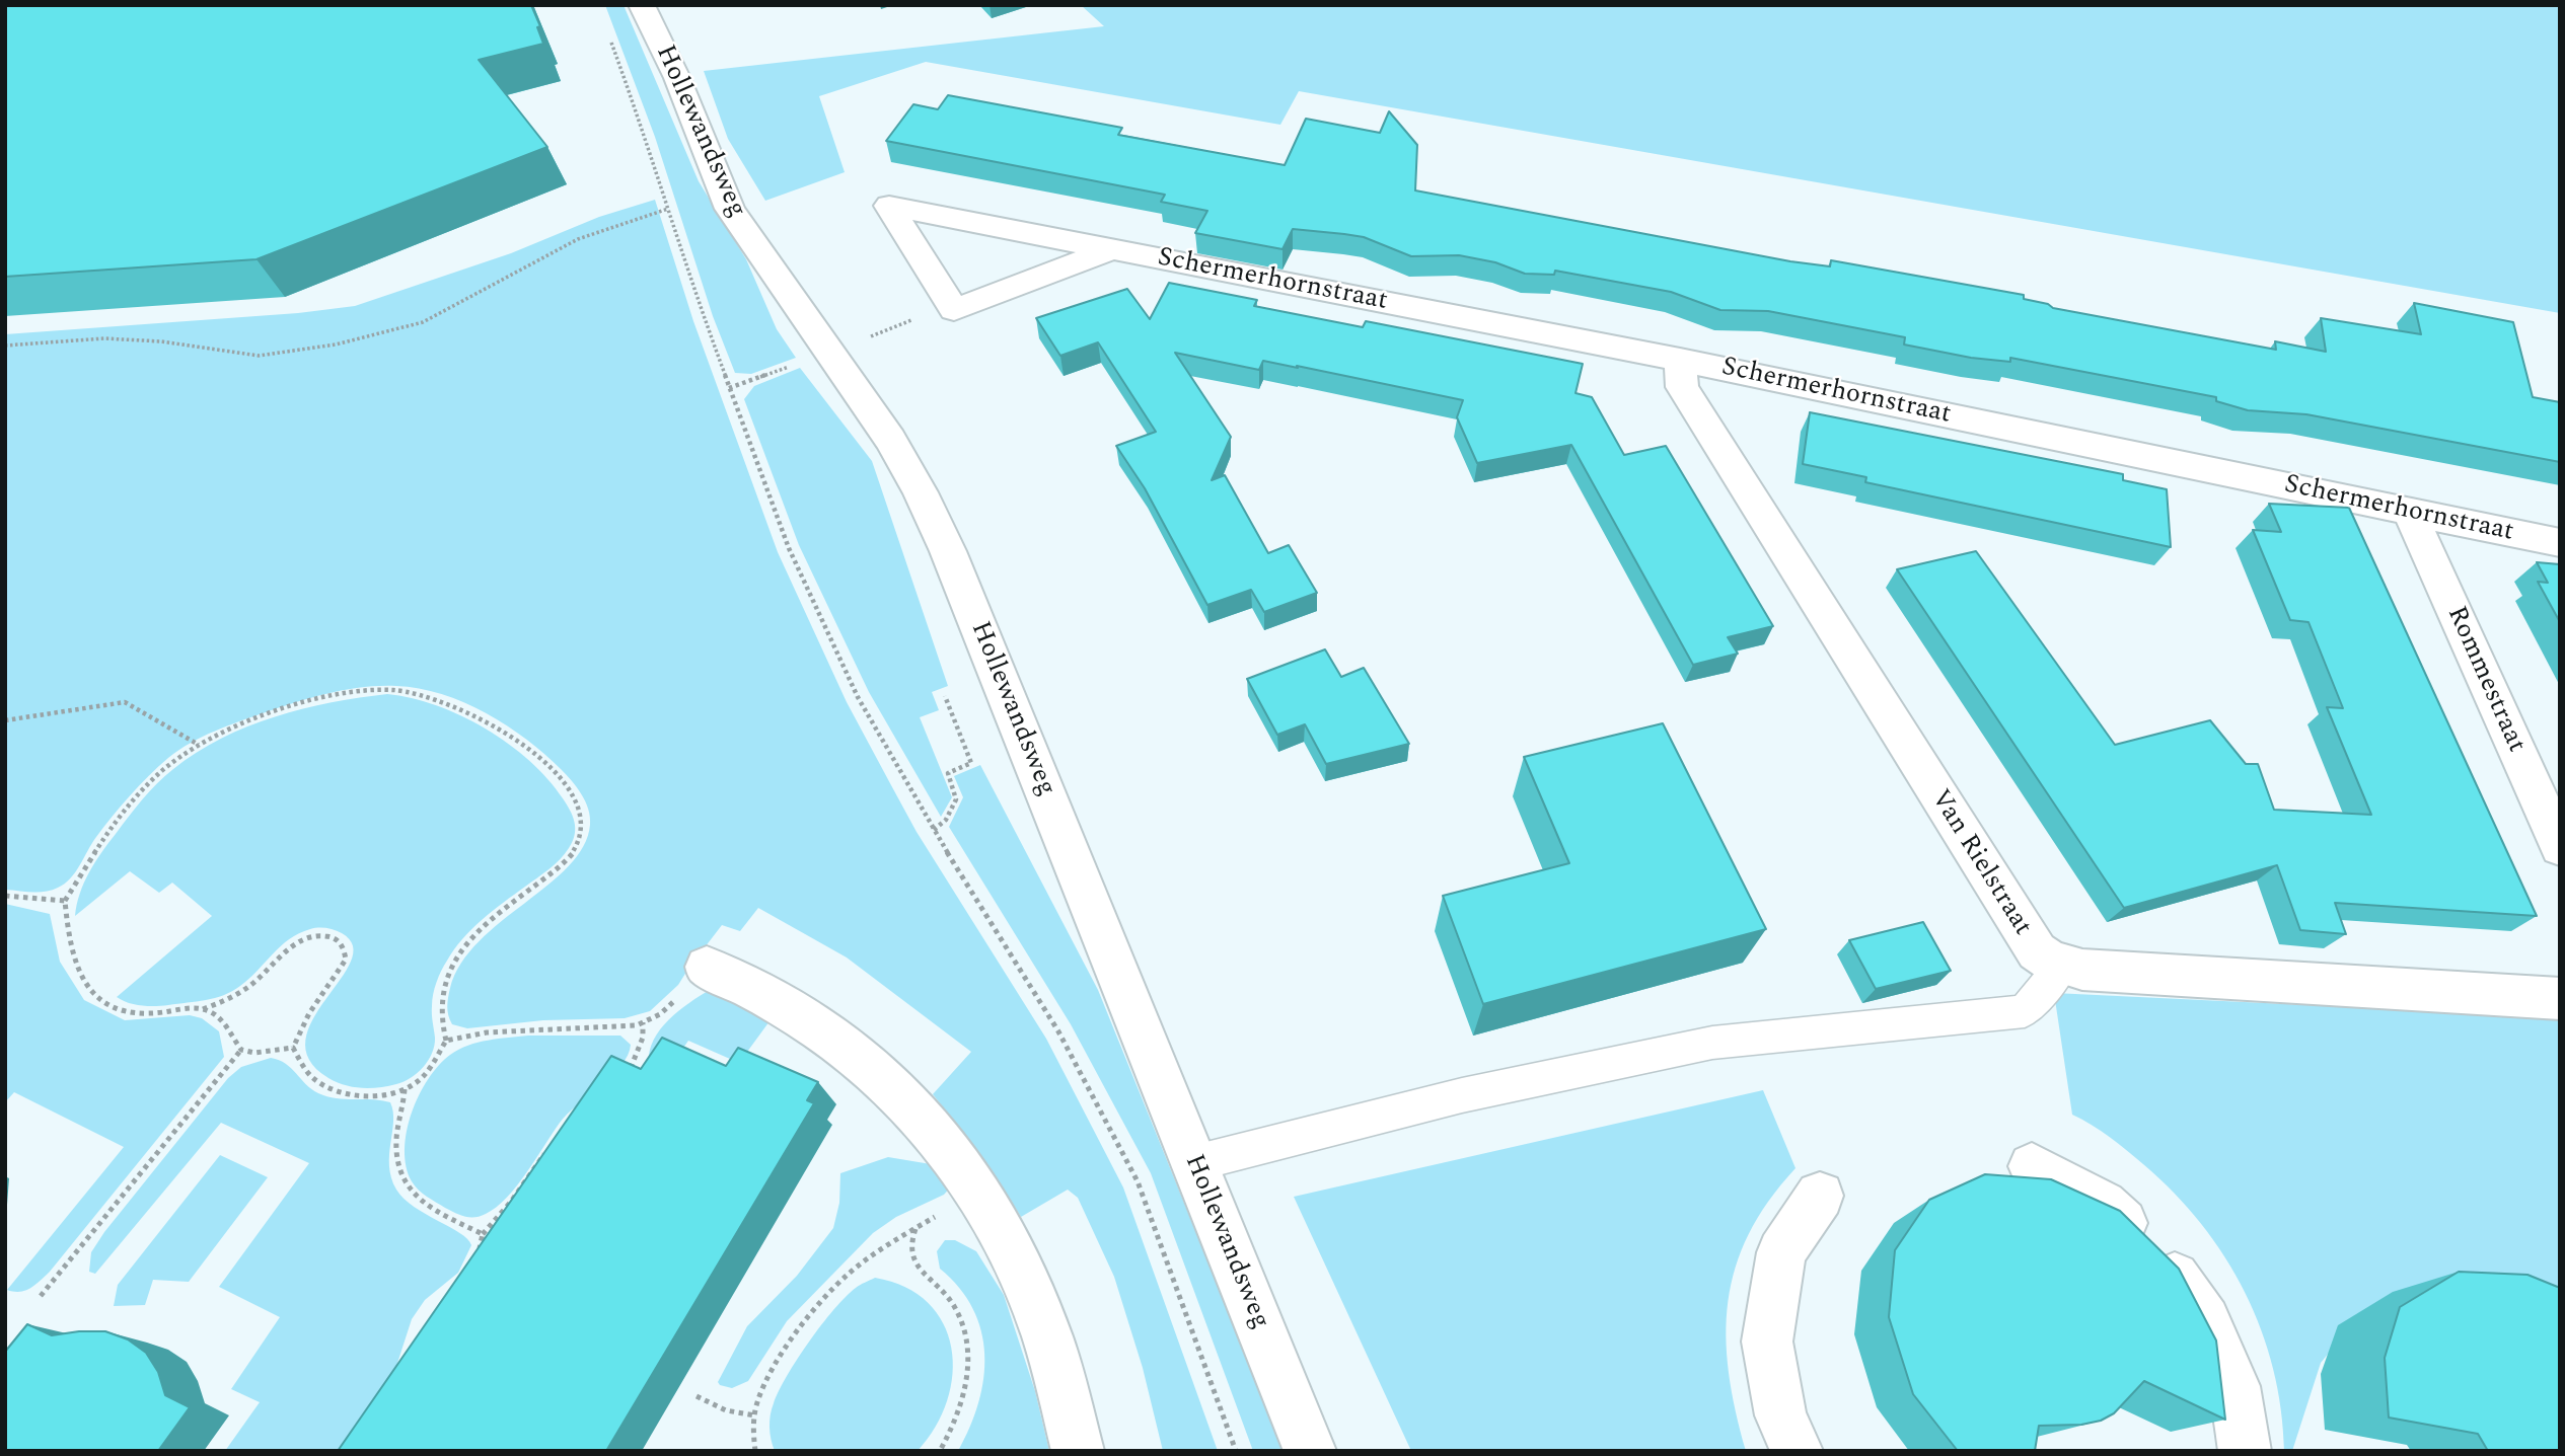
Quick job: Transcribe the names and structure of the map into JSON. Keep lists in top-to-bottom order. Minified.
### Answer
{"streets":{"street":["Hollewandsweg","Schermerhornstraat","Rommestraat","Van Rielstraat"]},"crossings":[["Schermerhornstraat","Rommestraat"],["Schermerhornstraat","Van Rielstraat"]]}
